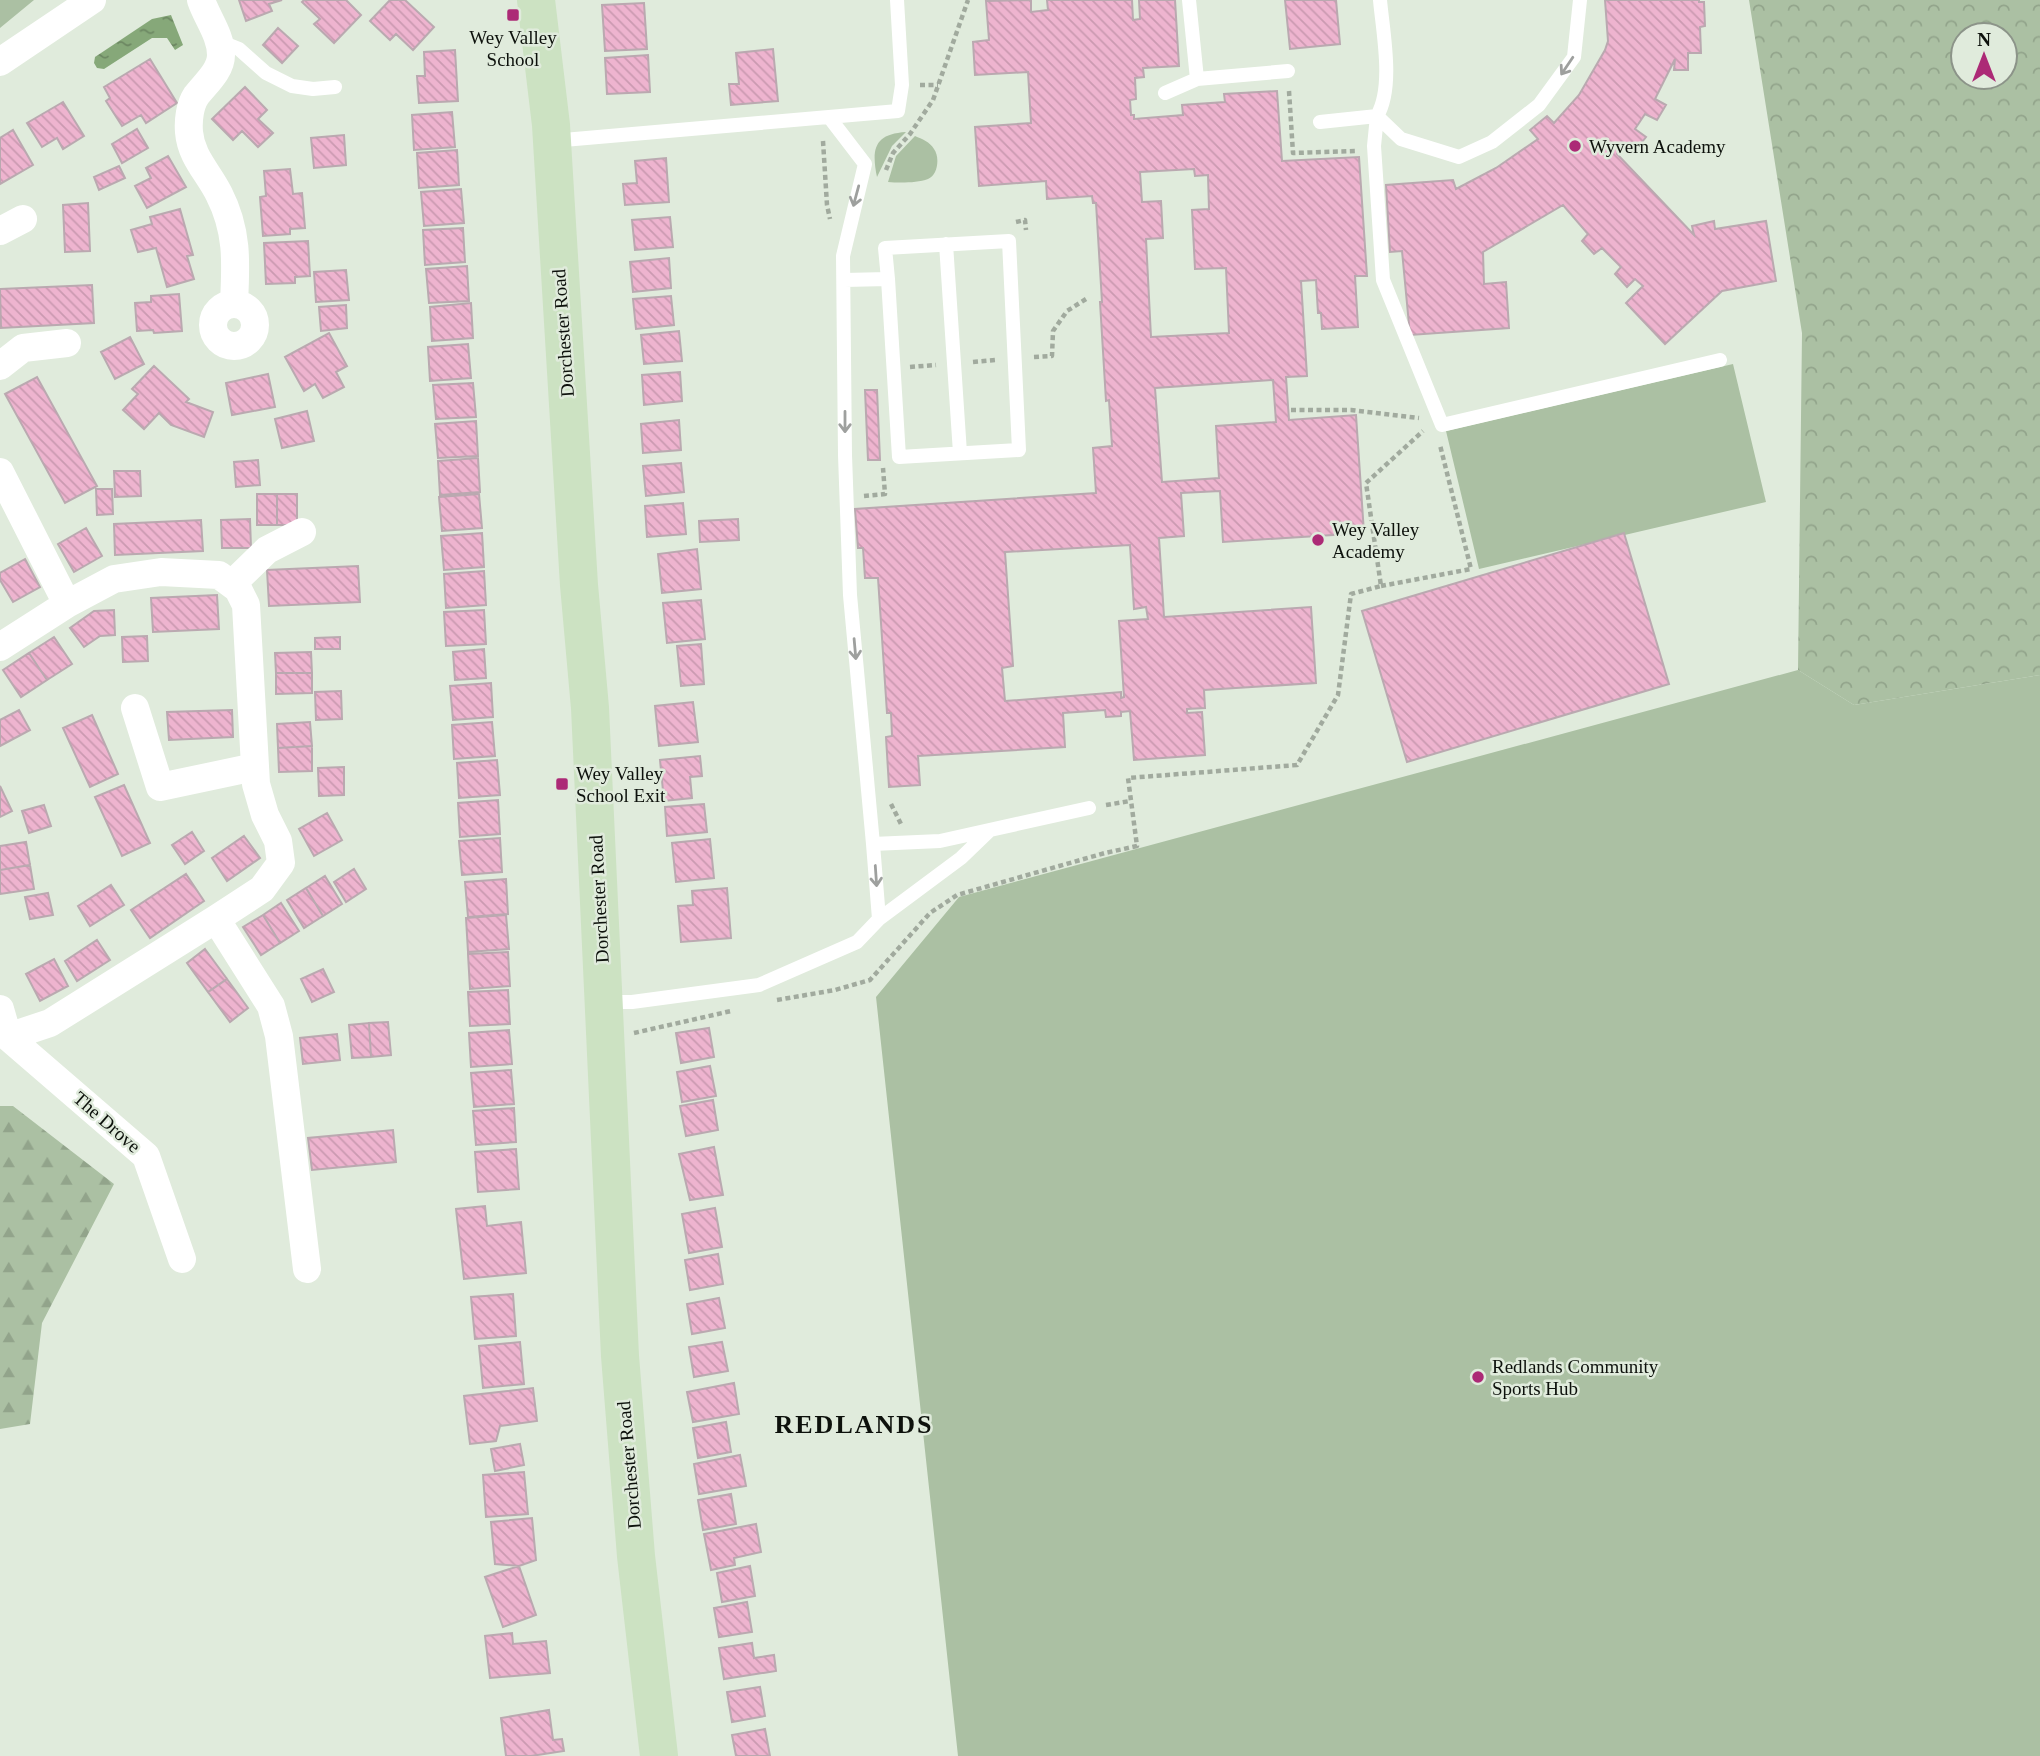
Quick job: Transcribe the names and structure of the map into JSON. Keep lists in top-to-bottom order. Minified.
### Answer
{"streets":{"main road":["Dorchester Road"],"street":["The Drove"]},"districts":["REDLANDS"],"places":{"transit":["Wey Valley School","Wey Valley School Exit"],"other":["Wyvern Academy","Wey Valley Academy","Redlands Community Sports Hub"]},"north":"top"}
